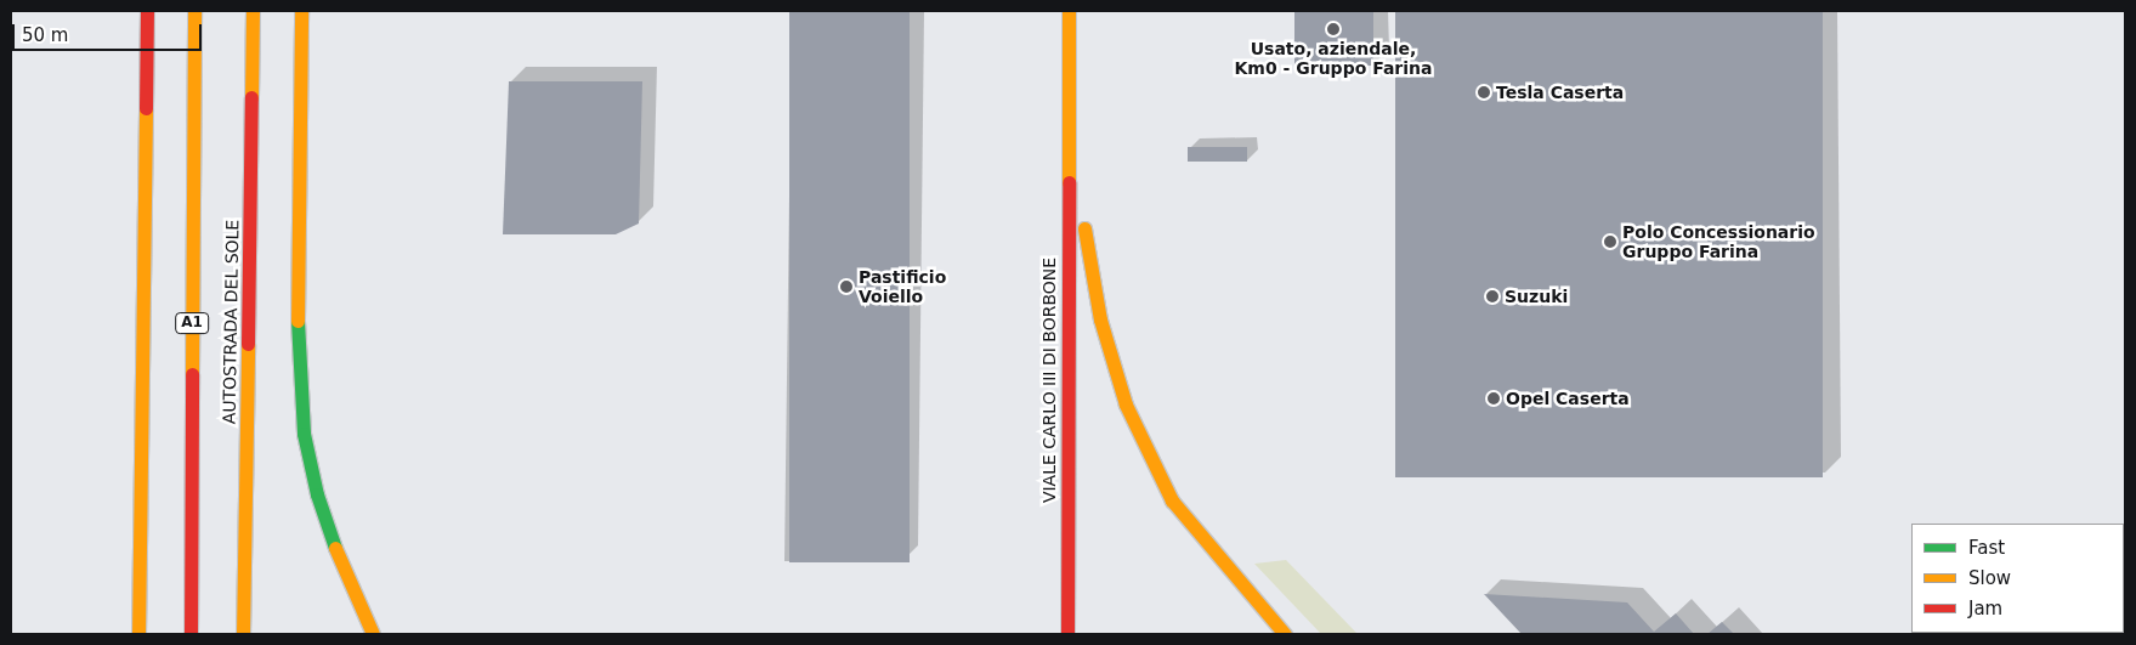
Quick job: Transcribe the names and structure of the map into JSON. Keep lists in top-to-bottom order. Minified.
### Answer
{"streets":{"main road":["AUTOSTRADA DEL SOLE","A1","VIALE CARLO III DI BORBONE"]},"places":["Usato, aziendale, Km0 - Gruppo Farina","Tesla Caserta","Polo Concessionario Gruppo Farina","Pastificio Voiello","Suzuki","Opel Caserta"],"legend":["Fast","Slow","Jam"],"scale_bar":"50 m"}
